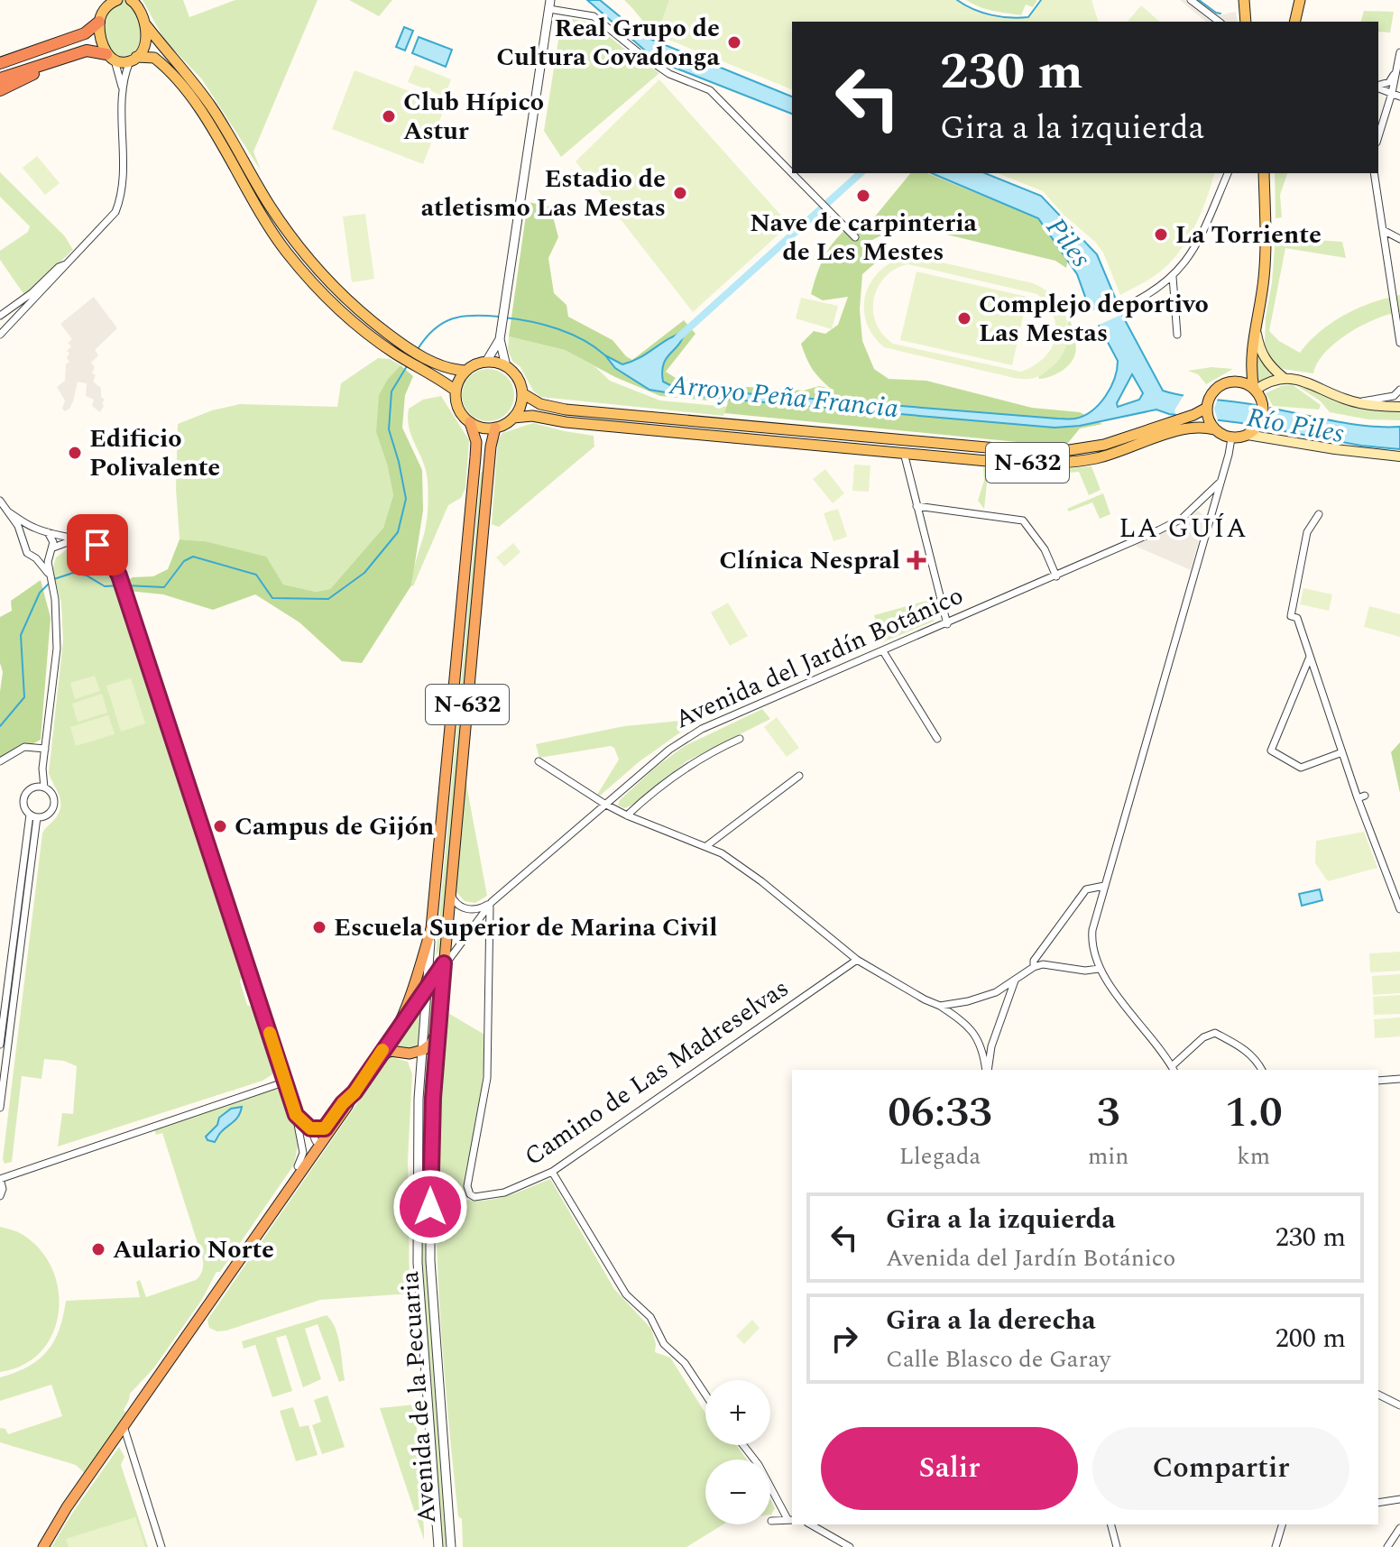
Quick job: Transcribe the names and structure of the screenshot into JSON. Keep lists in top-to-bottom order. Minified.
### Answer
{"streets":{"highway":["N-632","Avenida del Jardín Botánico","Avenida de la Pecuaria"],"street":["Camino de Las Madreselvas"]},"crossings":[["N-632","Avenida del Jardín Botánico"],["N-632","Avenida de la Pecuaria"],["Avenida del Jardín Botánico","Camino de Las Madreselvas"],["Avenida del Jardín Botánico","Avenida de la Pecuaria"]],"districts":["LA GUÍA"],"water":["Piles","Arroyo Peña Francia","Río Piles"],"places":{"other":["Real Grupo de Cultura Covadonga","Club Hípico Astur","Estadio de atletismo Las Mestas","Nave de carpinteria de Les Mestes","La Torriente","Complejo deportivo Las Mestas","Edificio Polivalente","Campus de Gijón","Escuela Superior de Marina Civil","Aulario Norte"],"health":["Clínica Nespral"]},"page":{"turn":["230 m","Gira a la izquierda"],"eta":["06:33","Llegada","3","min","1.0","km"],"list":[{"name":"Gira a la izquierda","note":"Avenida del Jardín Botánico","value":"230 m"},{"name":"Gira a la derecha","note":"Calle Blasco de Garay","value":"200 m"}],"map_buttons":["+","−"],"buttons":["Salir","Compartir"]}}
